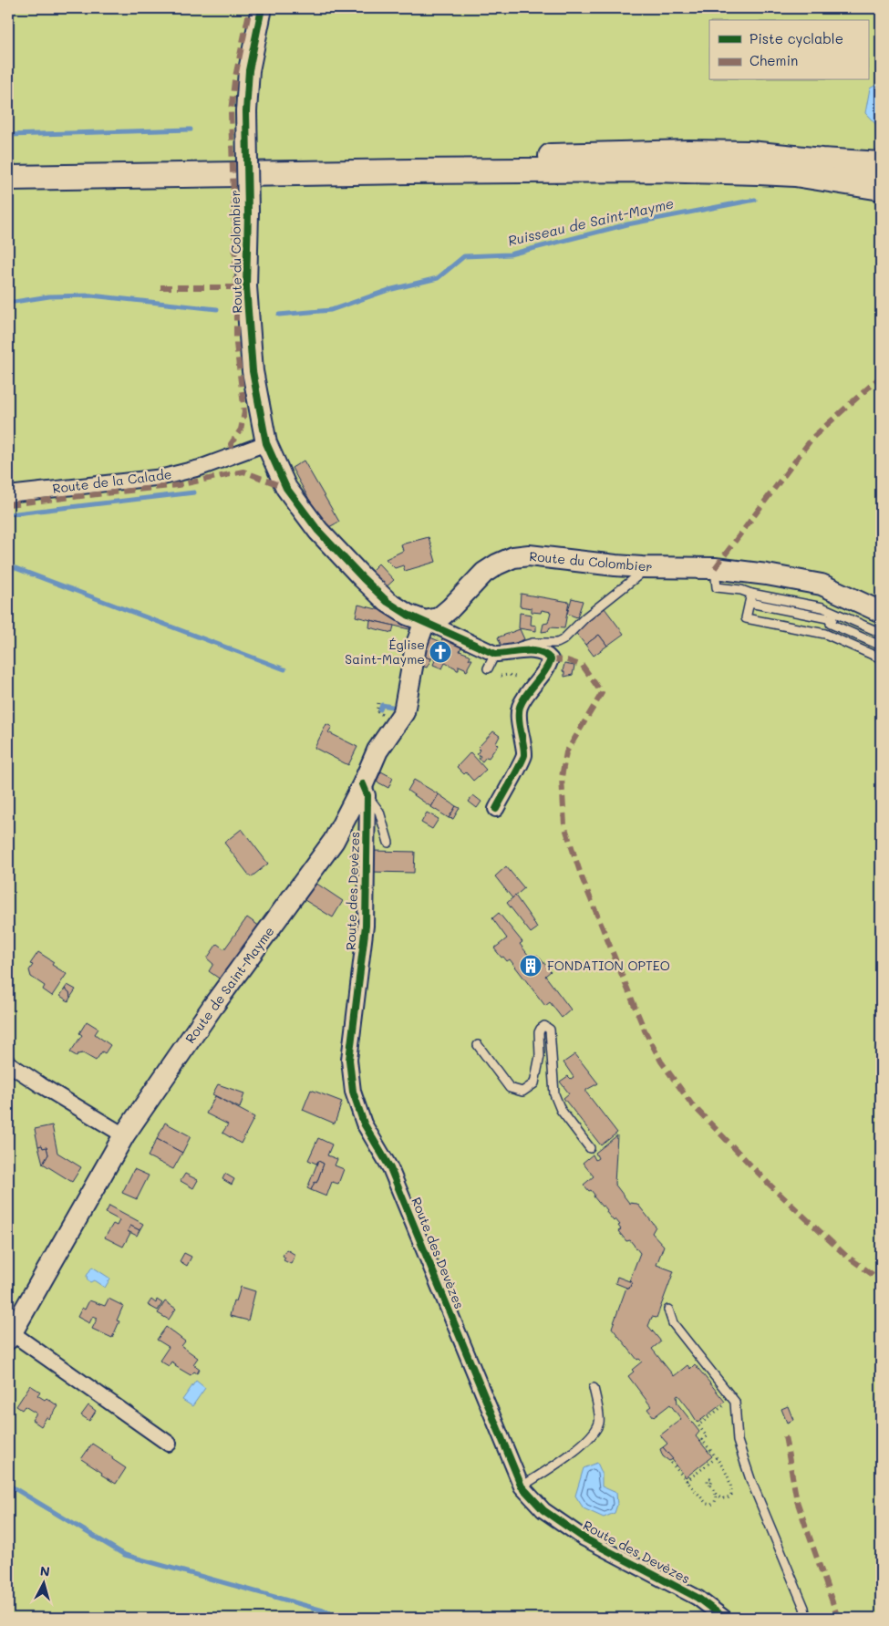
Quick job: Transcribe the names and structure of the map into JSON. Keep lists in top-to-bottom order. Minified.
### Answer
{"streets":{"street":["Route du Colombier","Route de la Calade","Route des Devèzes","Route de Saint-Mayme"]},"crossings":[["Route du Colombier","Route de la Calade"],["Route du Colombier","Route de Saint-Mayme"],["Route des Devèzes","Route de Saint-Mayme"]],"water":["Ruisseau de Saint-Mayme"],"places":{"church":["Église Saint-Mayme"],"building":["FONDATION OPTEO"]},"legend":["Piste cyclable","Chemin"],"north":"top"}
